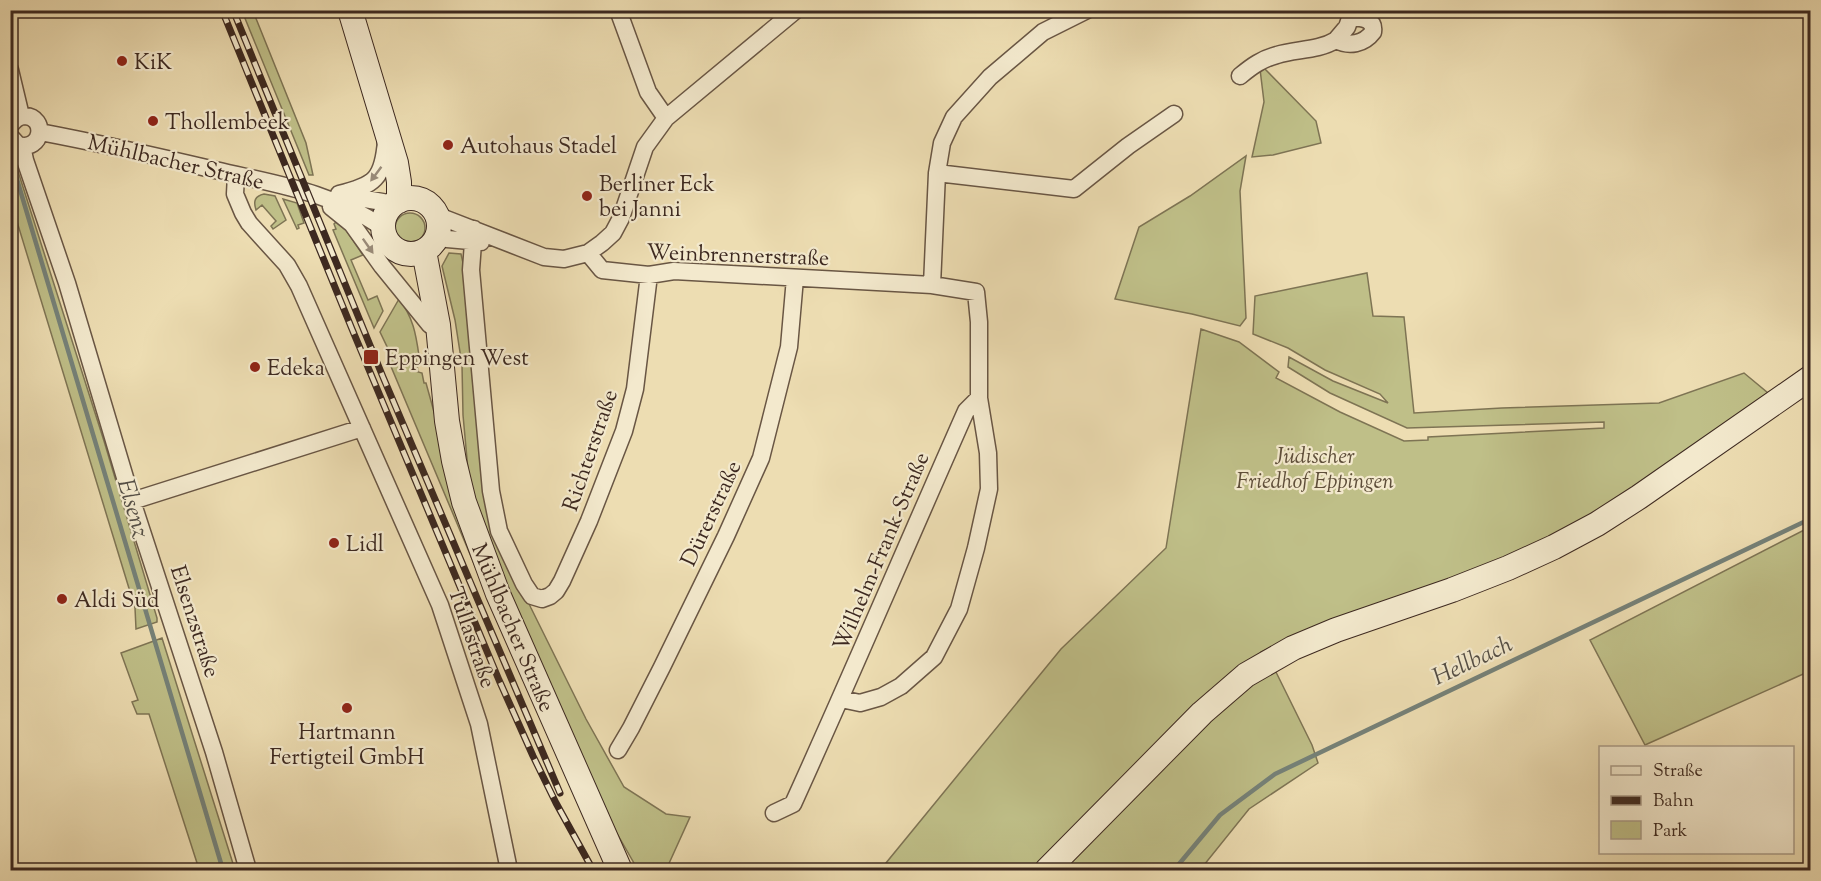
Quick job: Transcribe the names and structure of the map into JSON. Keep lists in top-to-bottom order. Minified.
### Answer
{"streets":{"street":["Mühlbacher Straße","Weinbrennerstraße","Richterstraße","Dürerstraße","Wilhelm-Frank-Straße","Elsenzstraße","Tullastraße"]},"crossings":[["Mühlbacher Straße","Tullastraße"],["Weinbrennerstraße","Richterstraße"],["Weinbrennerstraße","Dürerstraße"],["Weinbrennerstraße","Wilhelm-Frank-Straße"]],"water":["Elsenz","Hellbach"],"parks":["Jüdischer Friedhof Eppingen"],"places":{"other":["KiK","Thollembeek","Autohaus Stadel","Berliner Eck bei Janni","Edeka","Lidl","Aldi Süd","Hartmann Fertigteil GmbH"],"transit":["Eppingen West"]},"legend":["Straße","Bahn","Park"]}
